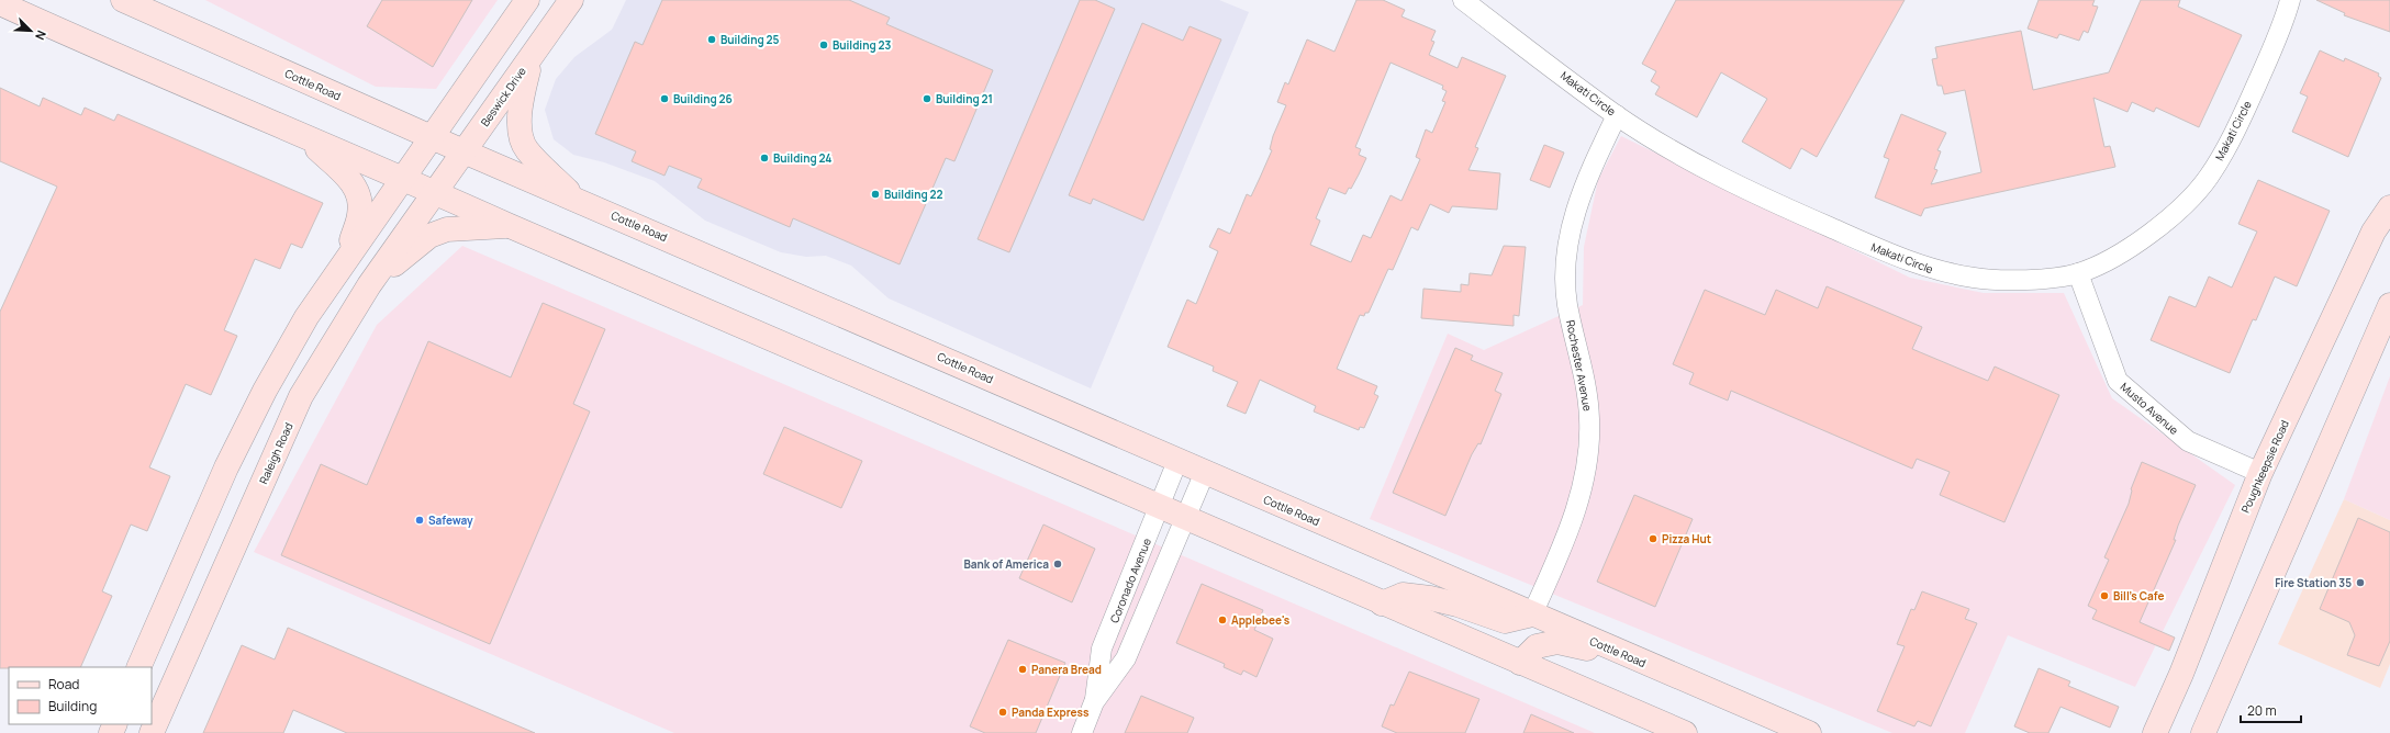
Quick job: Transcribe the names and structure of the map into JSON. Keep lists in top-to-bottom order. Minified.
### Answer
{"streets":{"main road":["Cottle Road","Beswick Drive","Raleigh Road","Poughkeepsie Road"],"street":["Makati Circle","Rochester Avenue","Musto Avenue","Coronado Avenue"]},"crossings":[["Cottle Road","Beswick Drive"],["Cottle Road","Rochester Avenue"],["Cottle Road","Coronado Avenue"],["Makati Circle","Rochester Avenue"],["Makati Circle","Musto Avenue"],["Beswick Drive","Raleigh Road"],["Musto Avenue","Poughkeepsie Road"]],"places":["Building 25","Building 23","Building 26","Building 21","Building 24","Building 22","Safeway","Pizza Hut","Bank of America","Fire Station 35","Bill's Cafe","Applebee's","Panera Bread","Panda Express"],"legend":["Road","Building"],"scale_bar":"20 m","north":"bottom right"}
